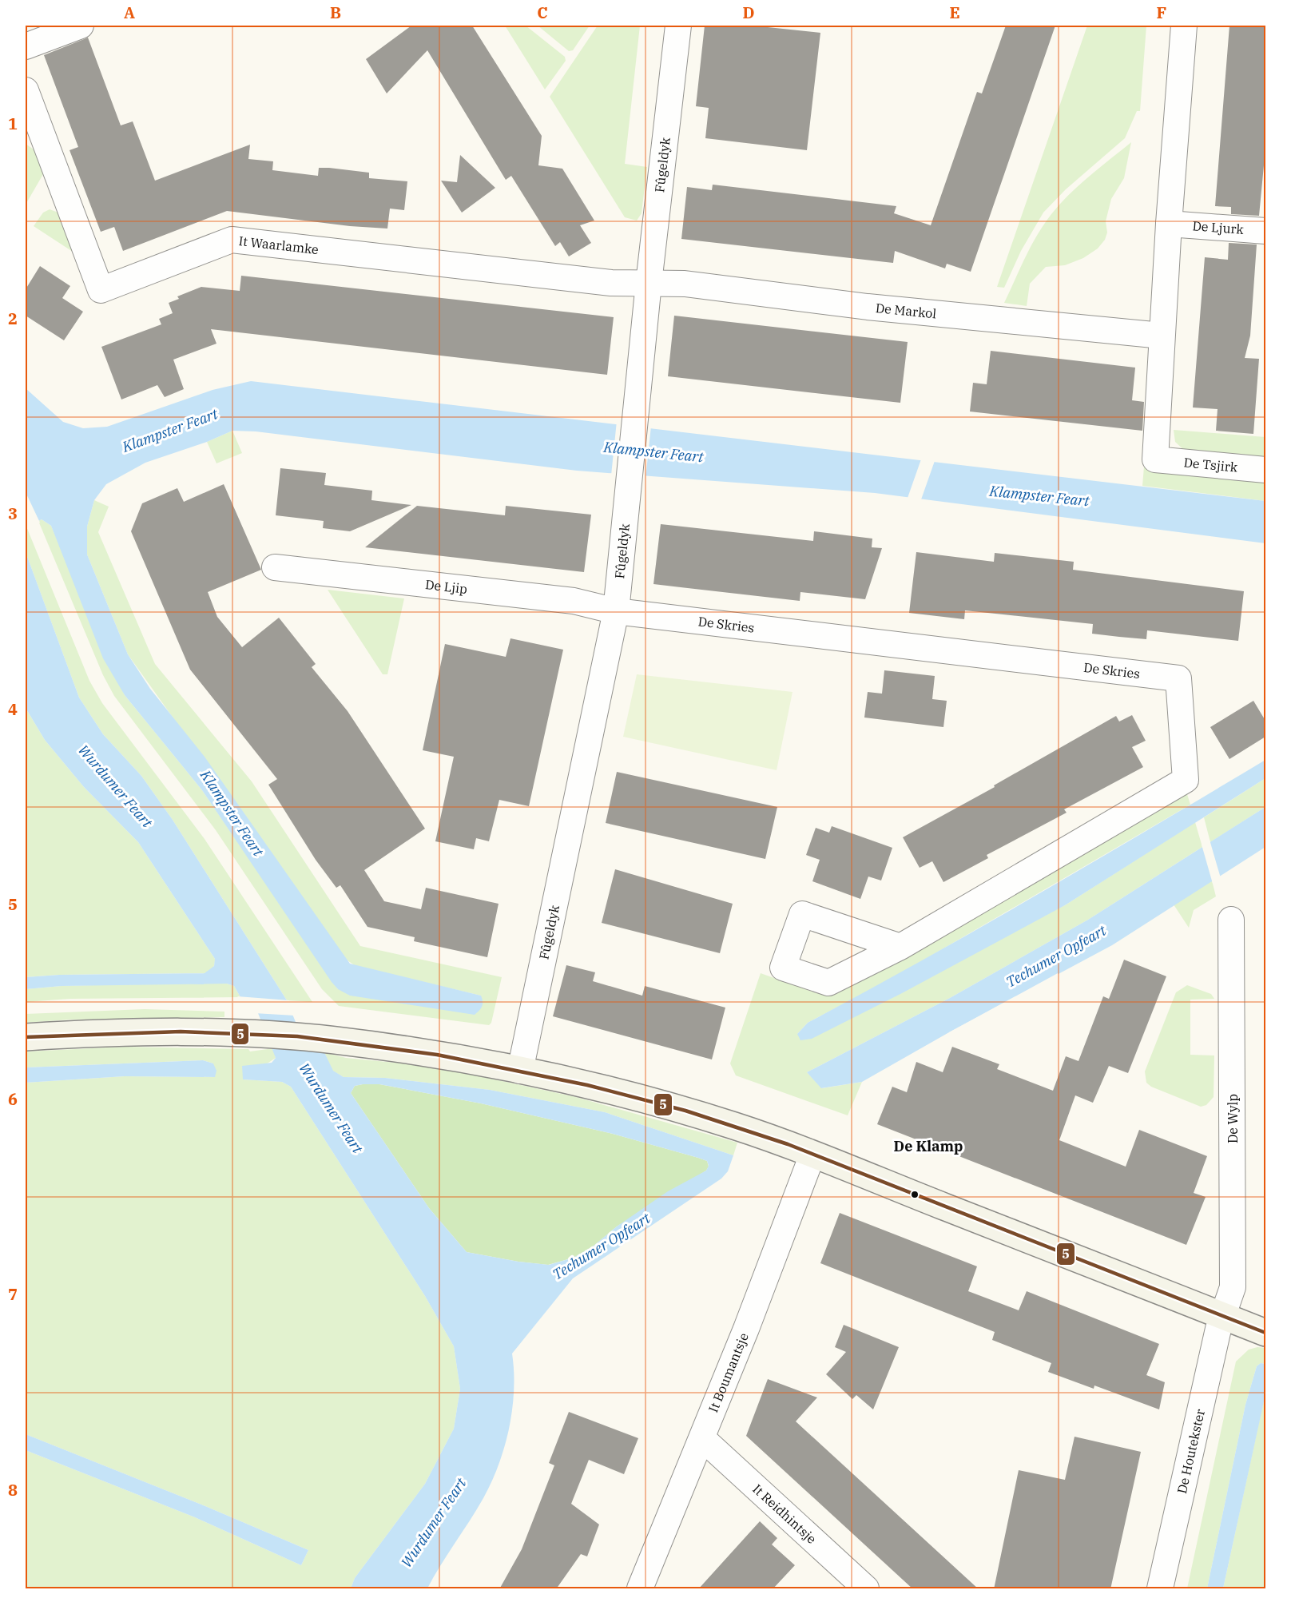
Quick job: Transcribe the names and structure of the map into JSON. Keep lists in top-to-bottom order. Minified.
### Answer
{"streets":{"street":["Fûgeldyk","De Ljurk","It Waarlamke","De Markol","De Tsjirk","De Ljip","De Skries","De Wylp","It Boumantsje","De Houtekster","It Reidhintsje"]},"crossings":[["Fûgeldyk","It Waarlamke"],["Fûgeldyk","De Markol"],["Fûgeldyk","De Ljip"],["Fûgeldyk","De Skries"],["It Waarlamke","De Markol"],["De Markol","De Tsjirk"],["De Ljip","De Skries"],["De Wylp","De Houtekster"],["It Boumantsje","It Reidhintsje"]],"districts":["De Klamp"],"water":["Klampster Feart","Wurdumer Feart","Techumer Opfeart"],"lines":["transit line 5"],"grid":{"columns":["A","B","C","D","E","F"],"rows":["1","2","3","4","5","6","7","8"]}}
